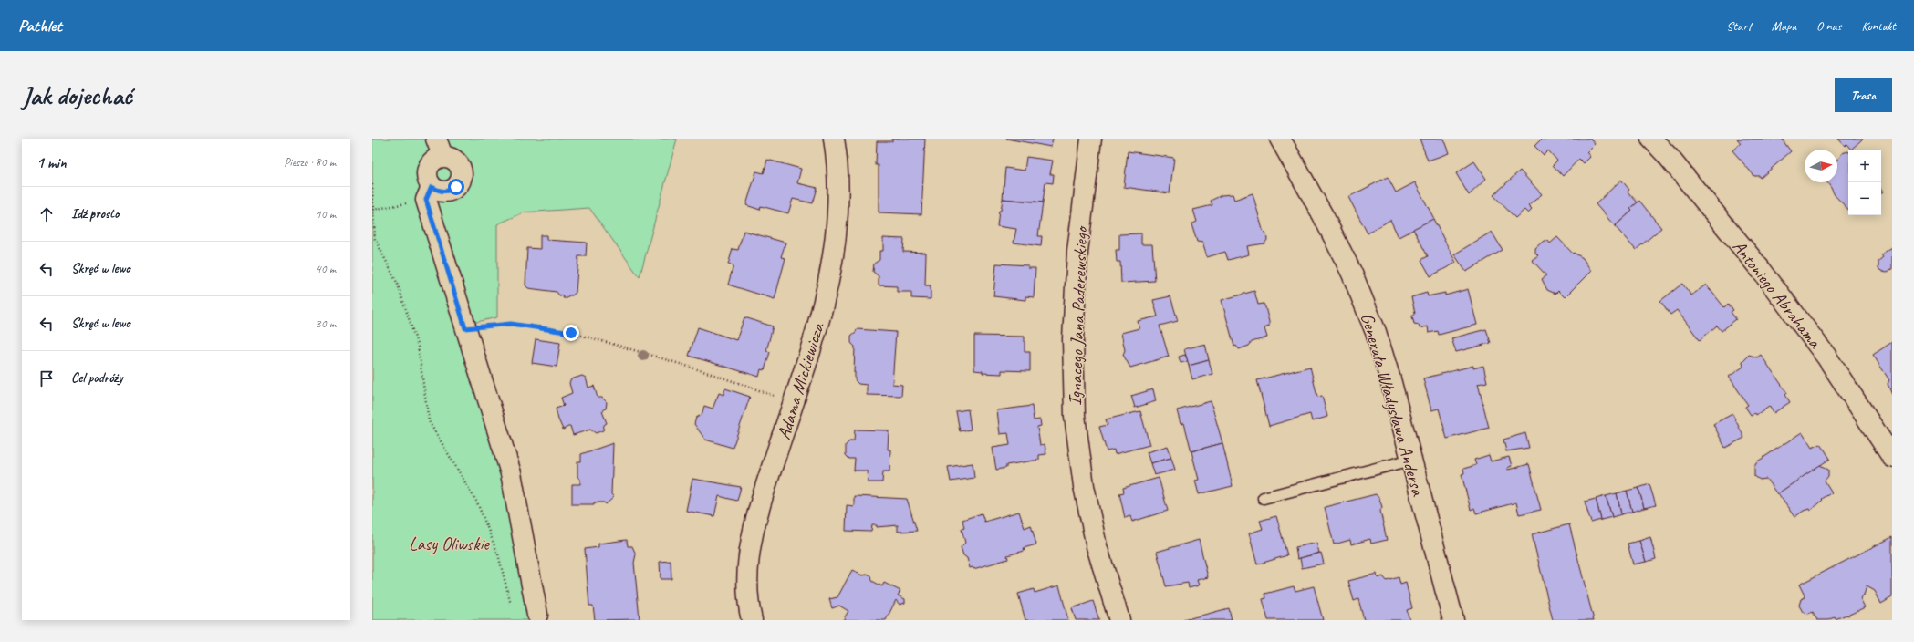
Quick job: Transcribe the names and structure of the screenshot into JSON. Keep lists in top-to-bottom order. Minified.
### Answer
{"streets":{"street":["Antoniego Abrahama","Ignacego Jana Paderewskiego","Adama Mickiewicza","Generała Władysława Andersa"]},"parks":["Lasy Oliwskie"],"north":"right","page":{"header":"Pathlet","nav":["Start","Mapa","O nas","Kontakt"],"buttons":"Trasa","title":"Jak dojechać","heading":["1 min","Pieszo · 80 m"],"map_buttons":["+","−"],"list":[["Idź prosto","10 m"],["Skręć w lewo","40 m"],["Skręć w lewo","30 m"],"Cel podróży"]}}
